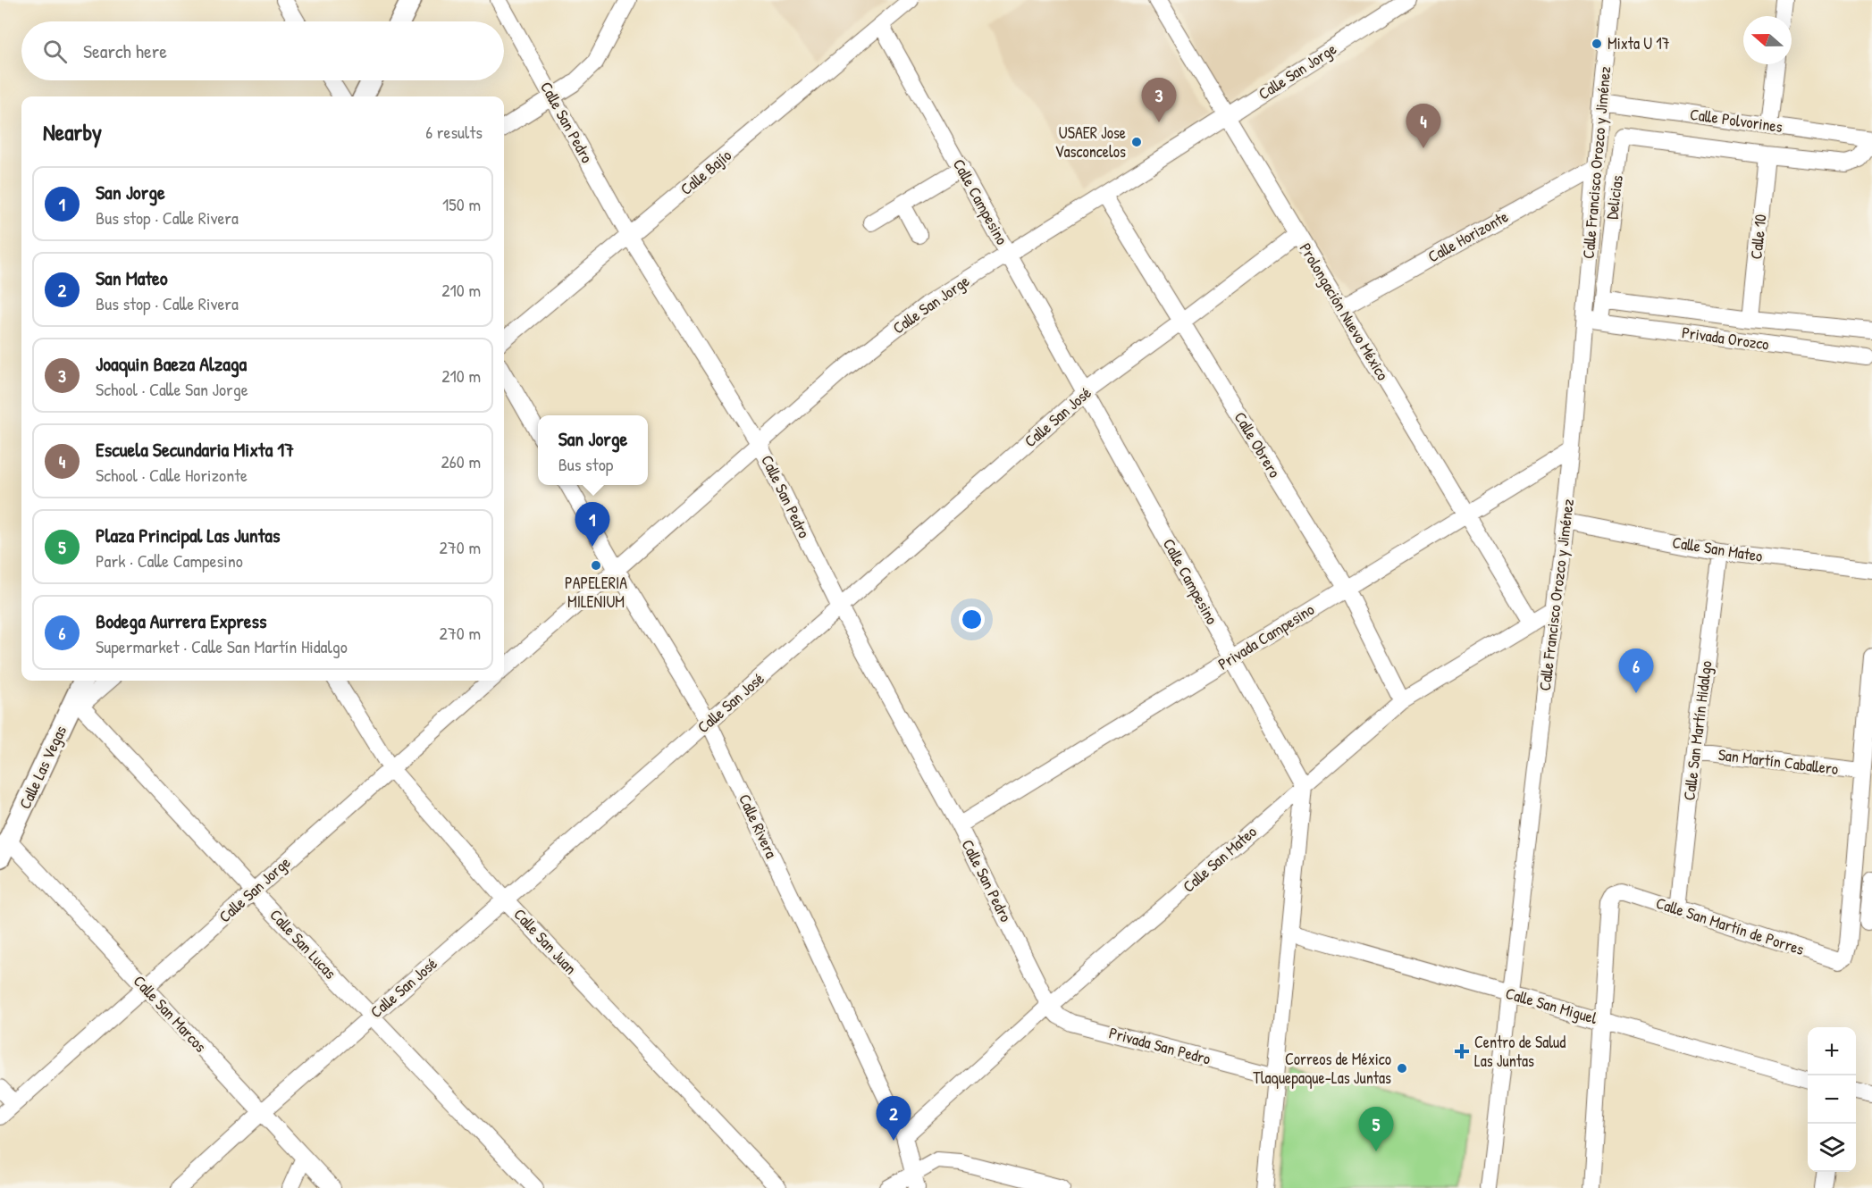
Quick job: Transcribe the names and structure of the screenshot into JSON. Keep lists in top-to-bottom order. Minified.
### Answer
{"streets":{"street":["Calle San Jorge","Calle Polvorines","Calle San Pedro","Calle Francisco Orozco y Jiménez","Calle Bajío","Delicias","Calle Campesino","Calle Horizonte","Calle 10","Prolongación Nuevo México","Privada Orozco","Calle San José","Calle Obrero","Calle San Mateo","Privada Campesino","Calle San Martín Hidalgo","San Martín Caballero","Calle Las Vegas","Calle Rivera","Calle San Martín de Porres","Calle San Juan","Calle San Lucas","Calle San Miguel","Calle San Marcos","Privada San Pedro"]},"crossings":[["Calle San Jorge","Calle San Pedro"],["Calle San Jorge","Calle Campesino"],["Calle San Jorge","Prolongación Nuevo México"],["Calle San Jorge","Calle Obrero"],["Calle San Jorge","Calle Rivera"],["Calle San Jorge","Calle San Juan"],["Calle San Jorge","Calle San Lucas"],["Calle San Jorge","Calle San Marcos"],["Calle Polvorines","Calle Francisco Orozco y Jiménez"],["Calle Polvorines","Delicias"],["Calle Polvorines","Calle 10"],["Calle San Pedro","Calle Bajío"],["Calle San Pedro","Calle San José"],["Calle San Pedro","Calle San Mateo"],["Calle San Pedro","Privada Campesino"],["Calle San Pedro","Privada San Pedro"],["Calle Francisco Orozco y Jiménez","Calle Horizonte"],["Calle Francisco Orozco y Jiménez","Privada Orozco"],["Calle Francisco Orozco y Jiménez","Calle San Mateo"],["Calle Francisco Orozco y Jiménez","Privada Campesino"],["Calle Francisco Orozco y Jiménez","Calle San Miguel"],["Calle Bajío","Calle Campesino"],["Delicias","Privada Orozco"],["Calle Campesino","Calle San José"],["Calle Campesino","Calle San Mateo"],["Calle Campesino","Privada Campesino"],["Calle Horizonte","Prolongación Nuevo México"],["Calle 10","Privada Orozco"],["Prolongación Nuevo México","Calle San José"],["Prolongación Nuevo México","Calle San Mateo"],["Prolongación Nuevo México","Privada Campesino"],["Calle San José","Calle Obrero"],["Calle San José","Calle Rivera"],["Calle San José","Calle San Juan"],["Calle San José","Calle San Lucas"],["Calle San José","Calle San Marcos"],["Calle Obrero","Calle San Mateo"],["Calle Obrero","Privada Campesino"],["Calle San Mateo","Calle San Martín Hidalgo"],["Calle San Mateo","Calle Rivera"],["Calle San Mateo","Privada San Pedro"],["Calle San Martín Hidalgo","San Martín Caballero"],["Calle San Martín Hidalgo","Calle San Martín de Porres"],["San Martín Caballero","Calle San Martín de Porres"],["Calle Las Vegas","Calle San Lucas"],["Calle Las Vegas","Calle San Marcos"],["Calle San Martín de Porres","Calle San Miguel"]],"places":{"other":["Mixta U 17","USAER Jose Vasconcelos","PAPELERIA MILENIUM","Correos de México Tlaquepaque-Las Juntas"],"health":["Centro de Salud Las Juntas"]},"north":"left","page":{"search":"Search here","pins":["3","4","1","6","2","5"],"heading":["Nearby","6 results"],"list":[{"mark":"1","name":"San Jorge","note":"Bus stop · Calle Rivera","value":"150 m"},{"mark":"2","name":"San Mateo","note":"Bus stop · Calle Rivera","value":"210 m"},{"mark":"3","name":"Joaquin Baeza Alzaga","note":"School · Calle San Jorge","value":"210 m"},{"mark":"4","name":"Escuela Secundaria Mixta 17","note":"School · Calle Horizonte","value":"260 m"},{"mark":"5","name":"Plaza Principal Las Juntas","note":"Park · Calle Campesino","value":"270 m"},{"mark":"6","name":"Bodega Aurrera Express","note":"Supermarket · Calle San Martín Hidalgo","value":"270 m"}],"popup":["San Jorge","Bus stop"],"map_buttons":["+","−"]}}
